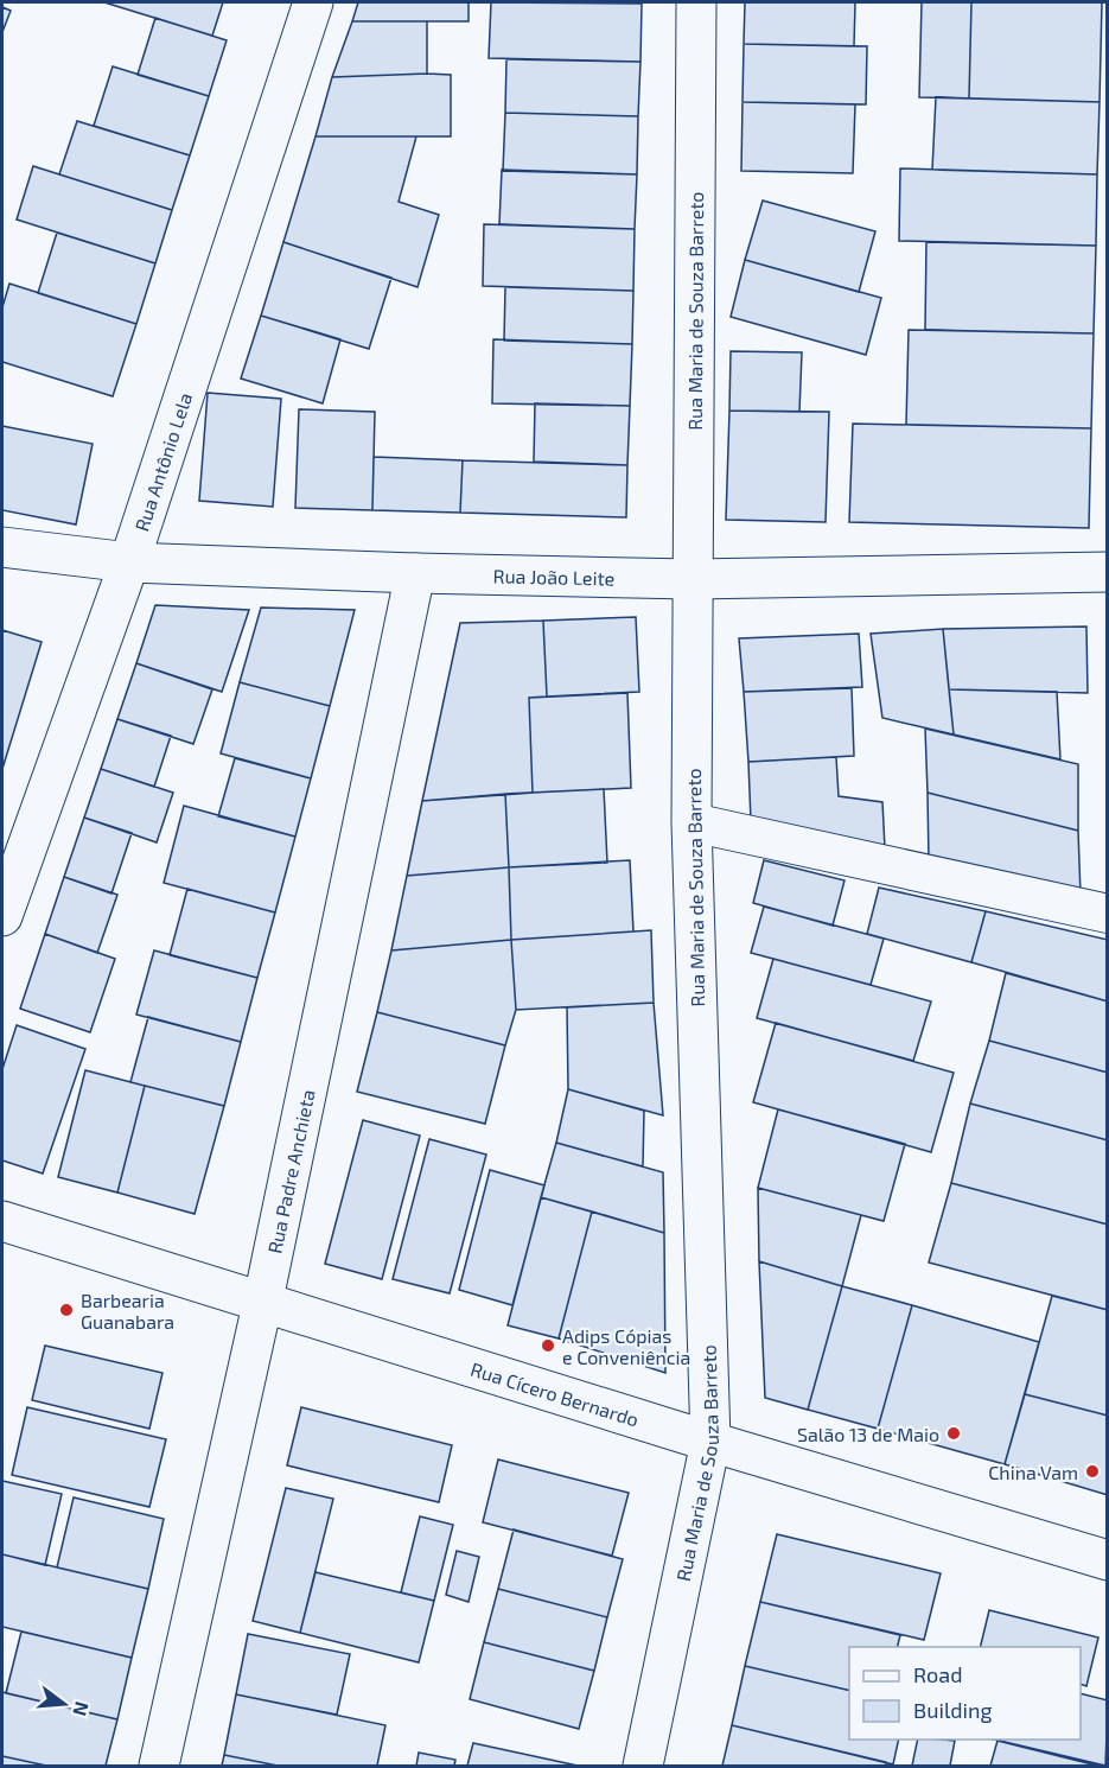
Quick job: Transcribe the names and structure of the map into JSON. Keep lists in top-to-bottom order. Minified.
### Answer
{"streets":{"street":["Rua Maria de Souza Barreto","Rua Antônio Lela","Rua João Leite","Rua Padre Anchieta","Rua Cícero Bernardo"]},"crossings":[["Rua Maria de Souza Barreto","Rua João Leite"],["Rua Maria de Souza Barreto","Rua Cícero Bernardo"],["Rua Antônio Lela","Rua João Leite"],["Rua João Leite","Rua Padre Anchieta"],["Rua Padre Anchieta","Rua Cícero Bernardo"]],"places":["Barbearia Guanabara","Adips Cópias e Conveniência","Salão 13 de Maio","China Vam"],"legend":["Road","Building"],"north":"right"}
